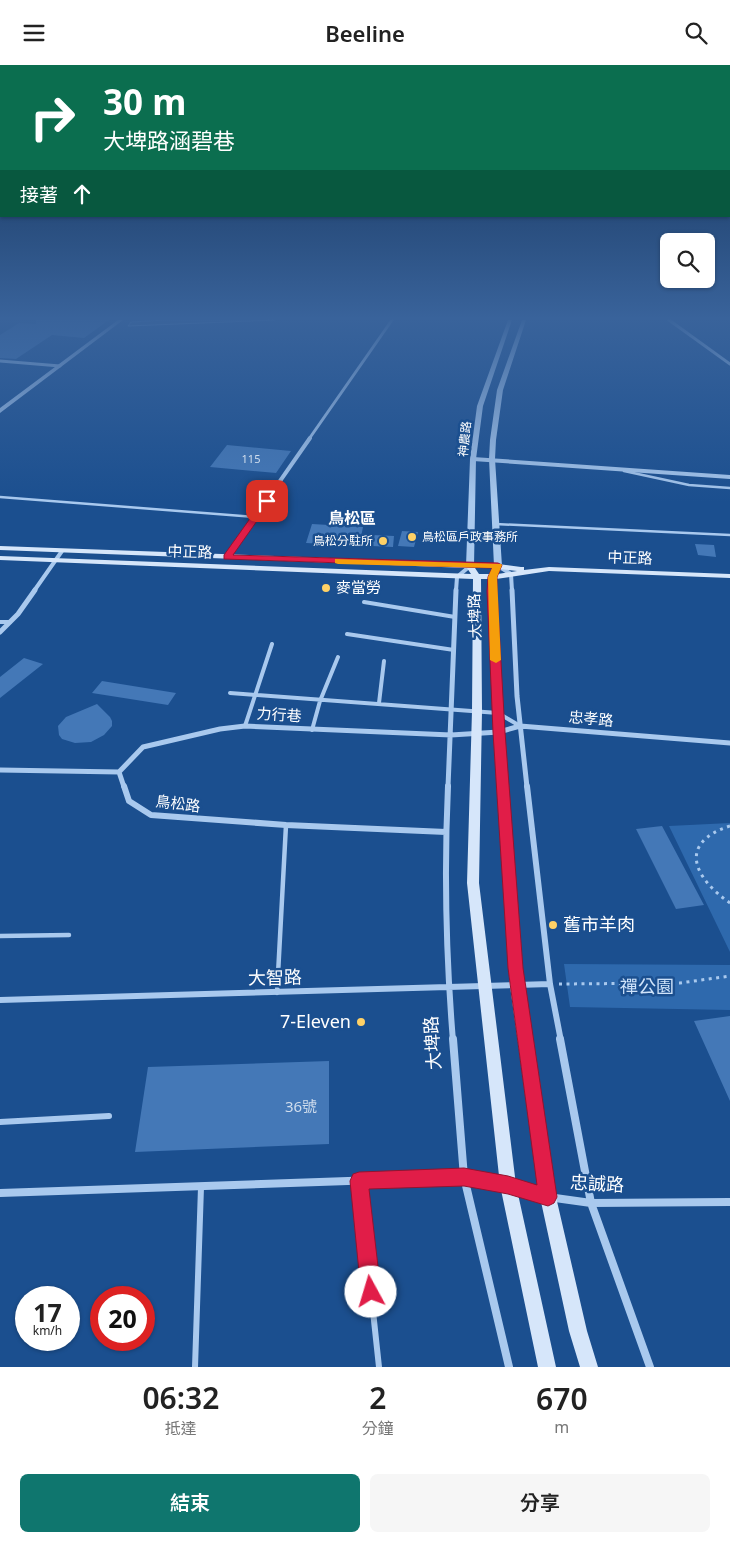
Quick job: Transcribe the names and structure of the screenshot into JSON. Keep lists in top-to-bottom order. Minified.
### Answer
{"streets":{"main road":["中正路","大埤路"],"street":["神農路","力行巷","忠孝路","鳥松路","大智路","忠誠路"]},"crossings":[["神農路","中正路"],["神農路","大埤路"],["中正路","大埤路"],["大埤路","力行巷"],["大埤路","忠孝路"],["大埤路","鳥松路"],["大埤路","大智路"],["大埤路","忠誠路"],["力行巷","忠孝路"],["力行巷","鳥松路"]],"districts":["鳥松區"],"parks":["禪公園"],"places":["鳥松區戶政事務所","鳥松分駐所","麥當勞","舊市羊肉","7-Eleven"],"house_numbers":["115","36號"],"page":{"header":"Beeline","turn":["30 m","大埤路涵碧巷"],"then":"接著","speed":"17 km/h","limit":"20","eta":["06:32","抵達","2","分鐘","670","m"],"buttons":["結束","分享"]}}
